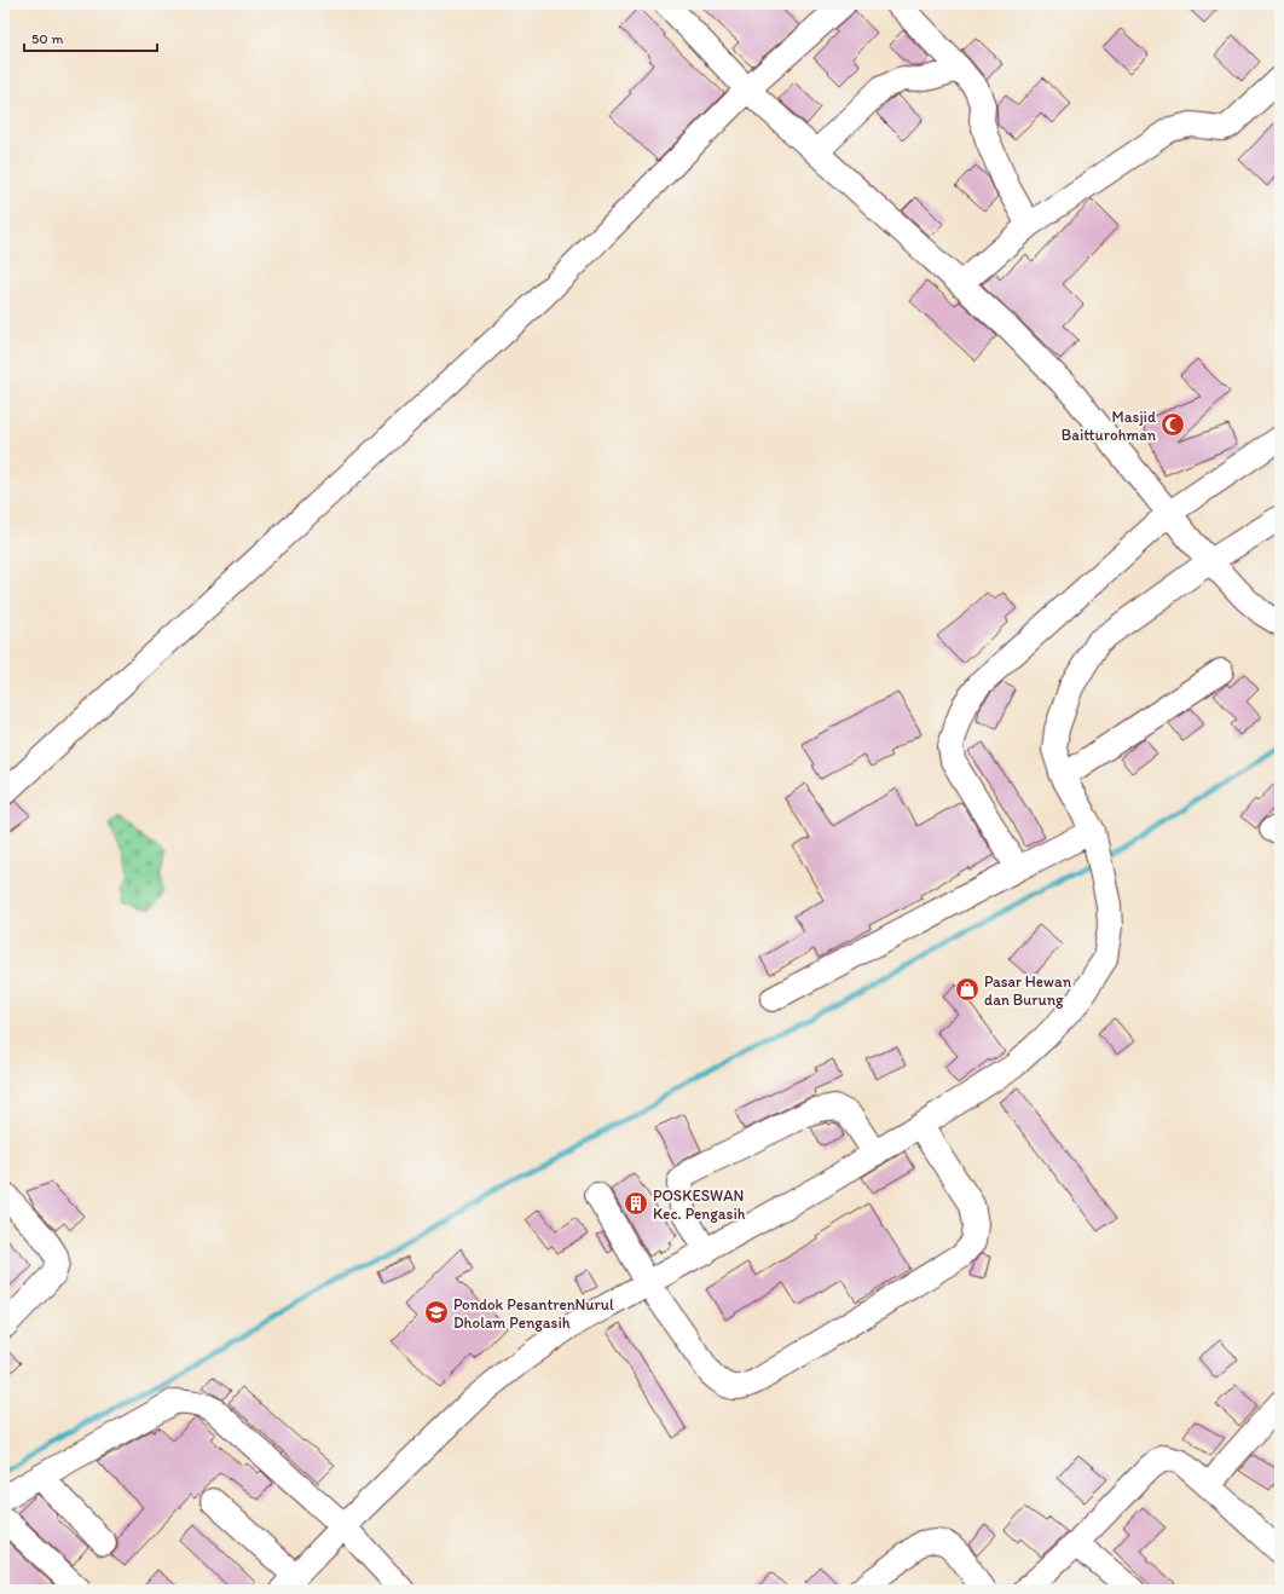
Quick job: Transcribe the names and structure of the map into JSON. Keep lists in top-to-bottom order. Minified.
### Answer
{"places":{"mosque":["Masjid Baitturohman"],"shop":["Pasar Hewan dan Burung"],"building":["POSKESWAN Kec. Pengasih"],"school or university":["Pondok PesantrenNurul Dholam Pengasih"]},"scale_bar":"50 m"}
